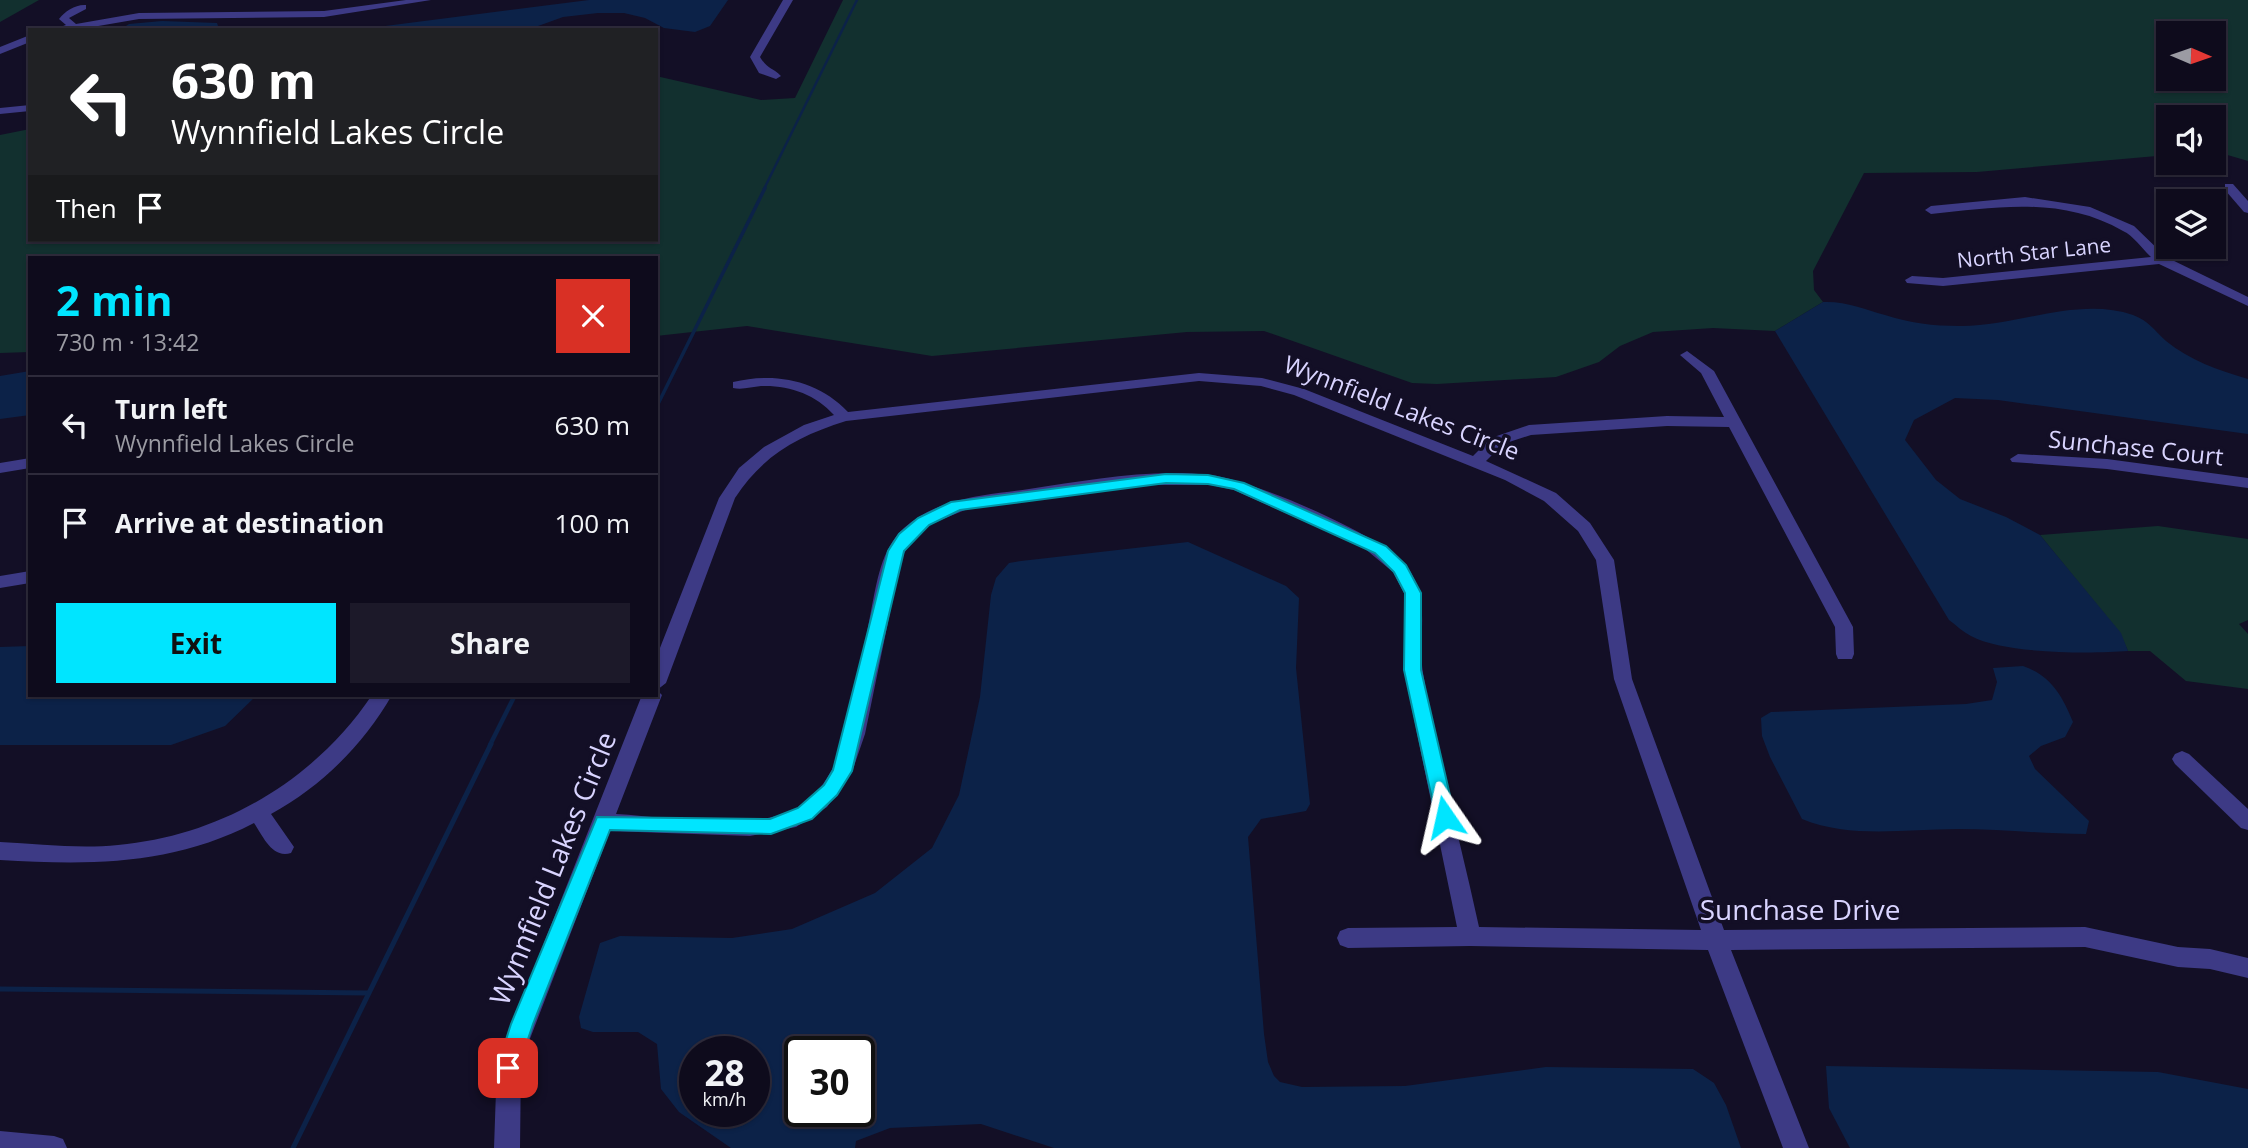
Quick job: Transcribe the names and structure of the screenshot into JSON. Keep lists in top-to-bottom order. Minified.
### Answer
{"streets":{"street":["North Star Lane","Wynnfield Lakes Circle","Sunchase Court","Sunchase Drive"]},"crossings":[["Wynnfield Lakes Circle","Sunchase Drive"]],"north":"right","page":{"turn":["630 m","Wynnfield Lakes Circle"],"then":"Then","heading":["2 min","730 m · 13:42"],"list":[{"name":"Turn left","note":"Wynnfield Lakes Circle","value":"630 m"},{"name":"Arrive at destination","value":"100 m"}],"buttons":["Exit","Share"],"speed":"28 km/h","limit":"30"}}
